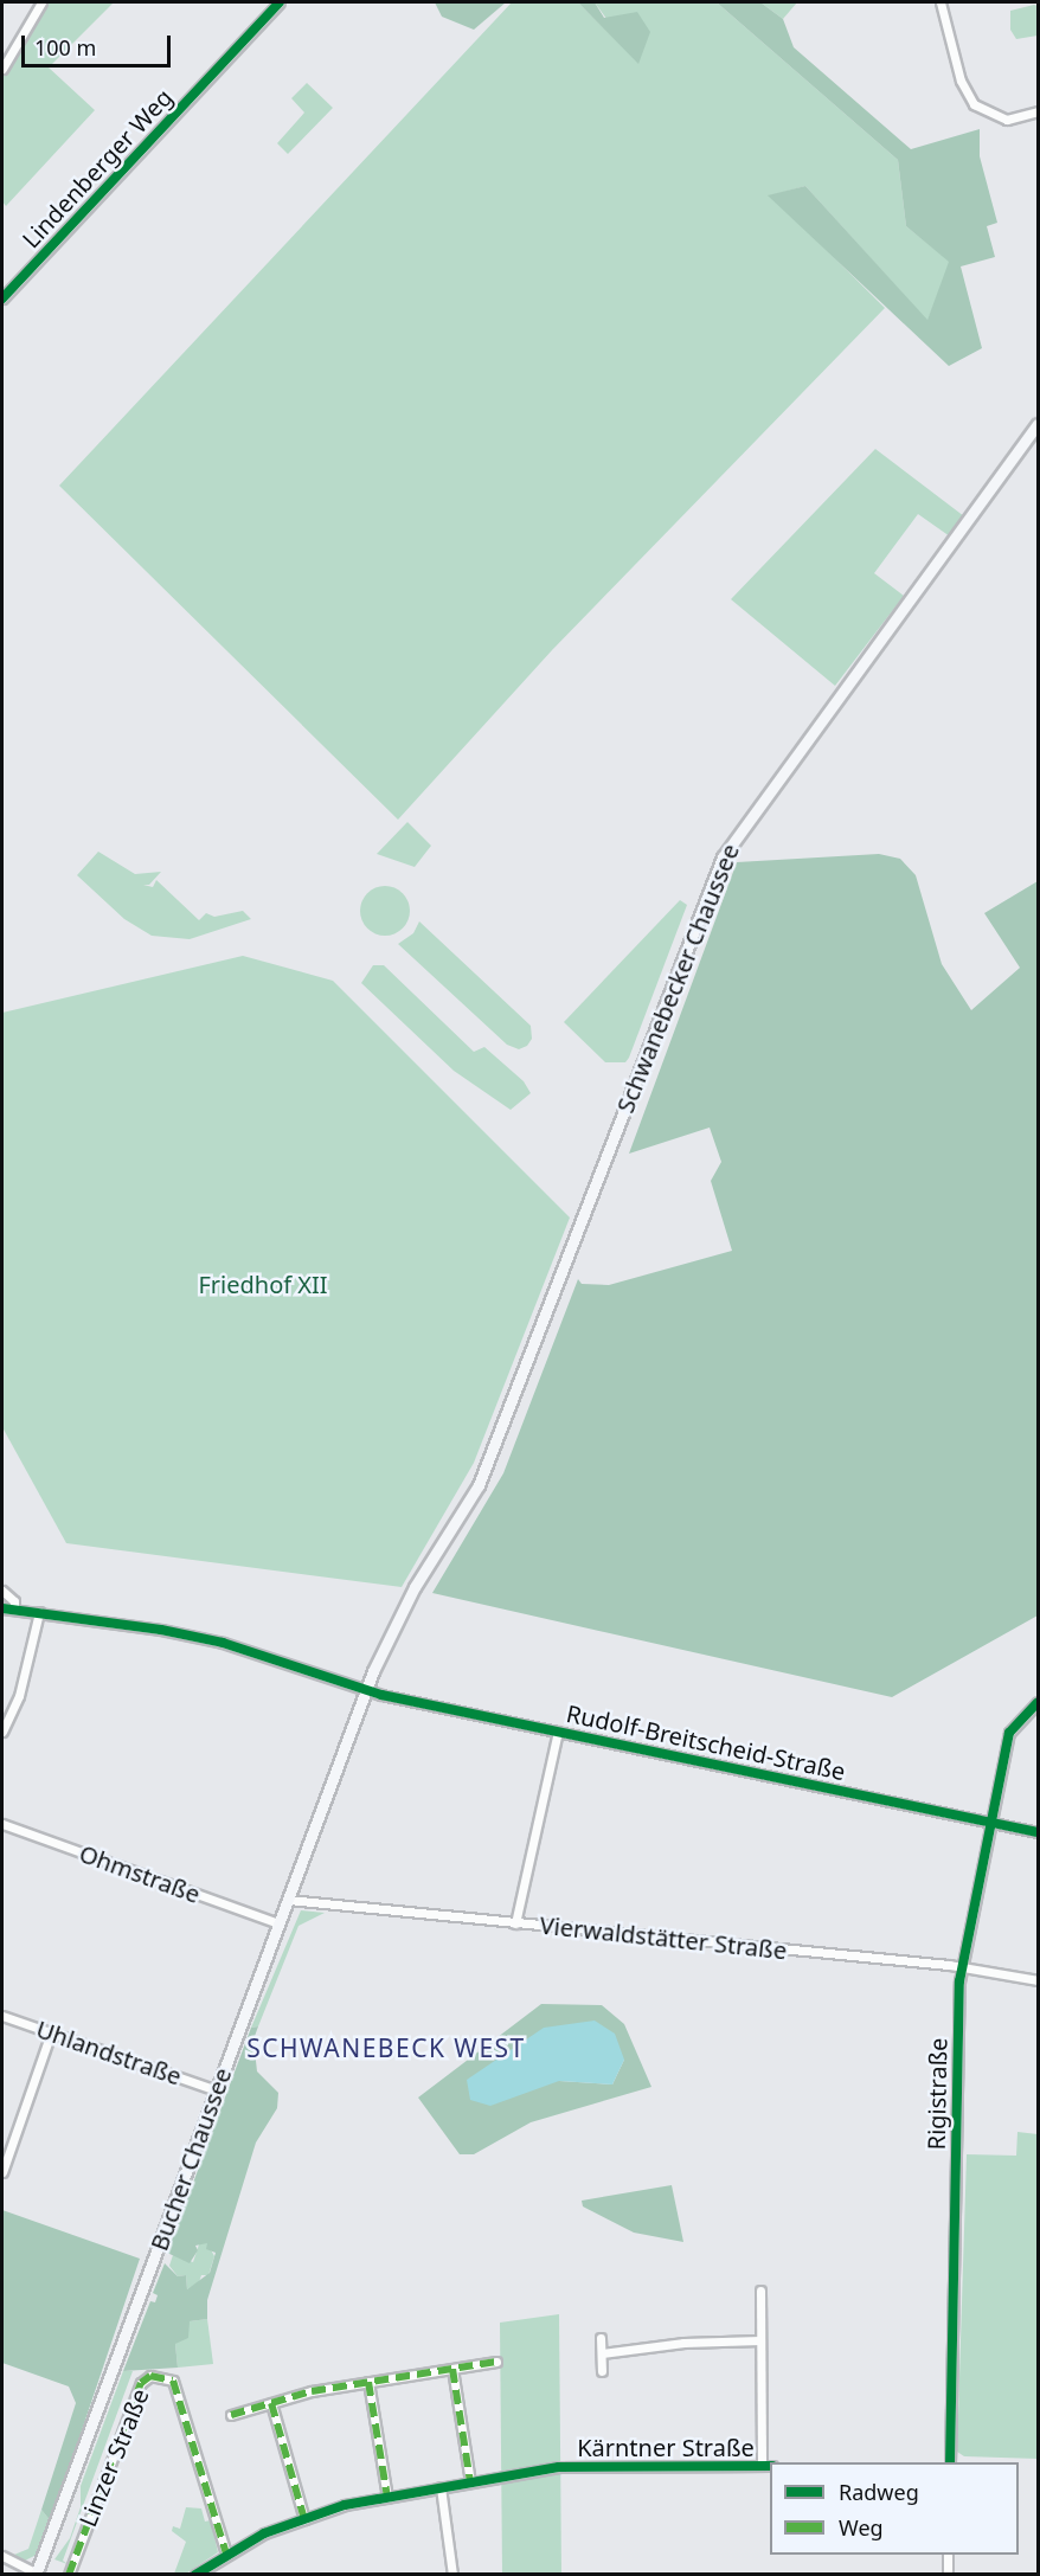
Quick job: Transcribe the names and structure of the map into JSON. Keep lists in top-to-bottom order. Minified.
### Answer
{"streets":{"main road":["Schwanebecker Chaussee","Bucher Chaussee"],"street":["Lindenberger Weg","Rudolf-Breitscheid-Straße","Ohmstraße","Vierwaldstätter Straße","Uhlandstraße","Rigistraße","Kärntner Straße","Linzer Straße"]},"crossings":[["Schwanebecker Chaussee","Bucher Chaussee"],["Rudolf-Breitscheid-Straße","Rigistraße"],["Rudolf-Breitscheid-Straße","Bucher Chaussee"],["Ohmstraße","Bucher Chaussee"],["Vierwaldstätter Straße","Rigistraße"],["Vierwaldstätter Straße","Bucher Chaussee"],["Uhlandstraße","Bucher Chaussee"],["Kärntner Straße","Linzer Straße"]],"districts":["SCHWANEBECK WEST"],"parks":["Friedhof XII"],"legend":["Radweg","Weg"],"scale_bar":"100 m"}
